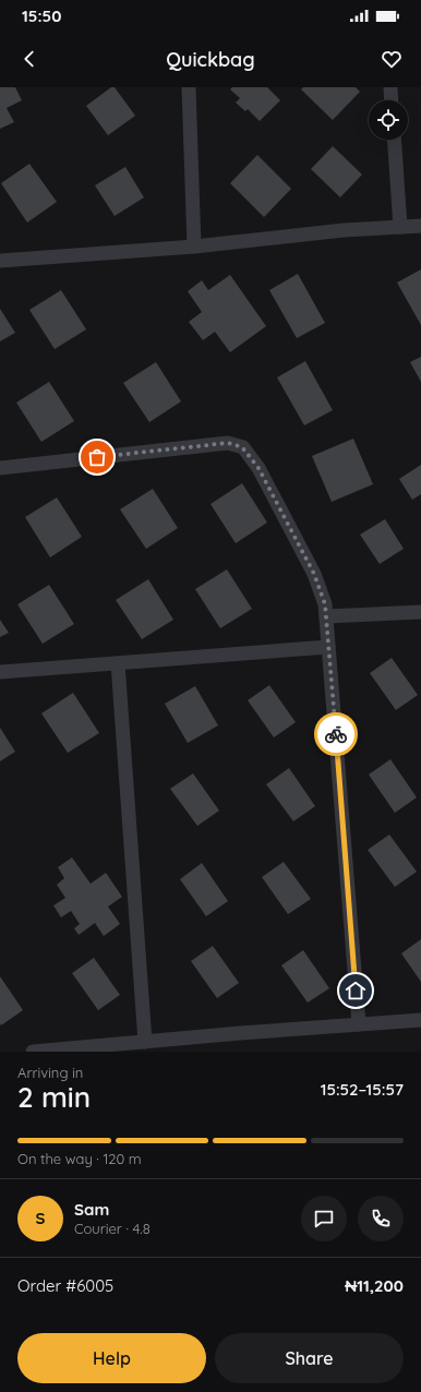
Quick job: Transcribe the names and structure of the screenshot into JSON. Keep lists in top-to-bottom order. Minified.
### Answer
{"page":{"status":"15:50","header":"Quickbag","heading":["2 min","Arriving in","15:52–15:57"],"panel":["Sam","Courier · 4.8","Order #6005","₦11,200"],"bar":"On the way · 120 m","round":"S","buttons":["Help","Share"]}}
